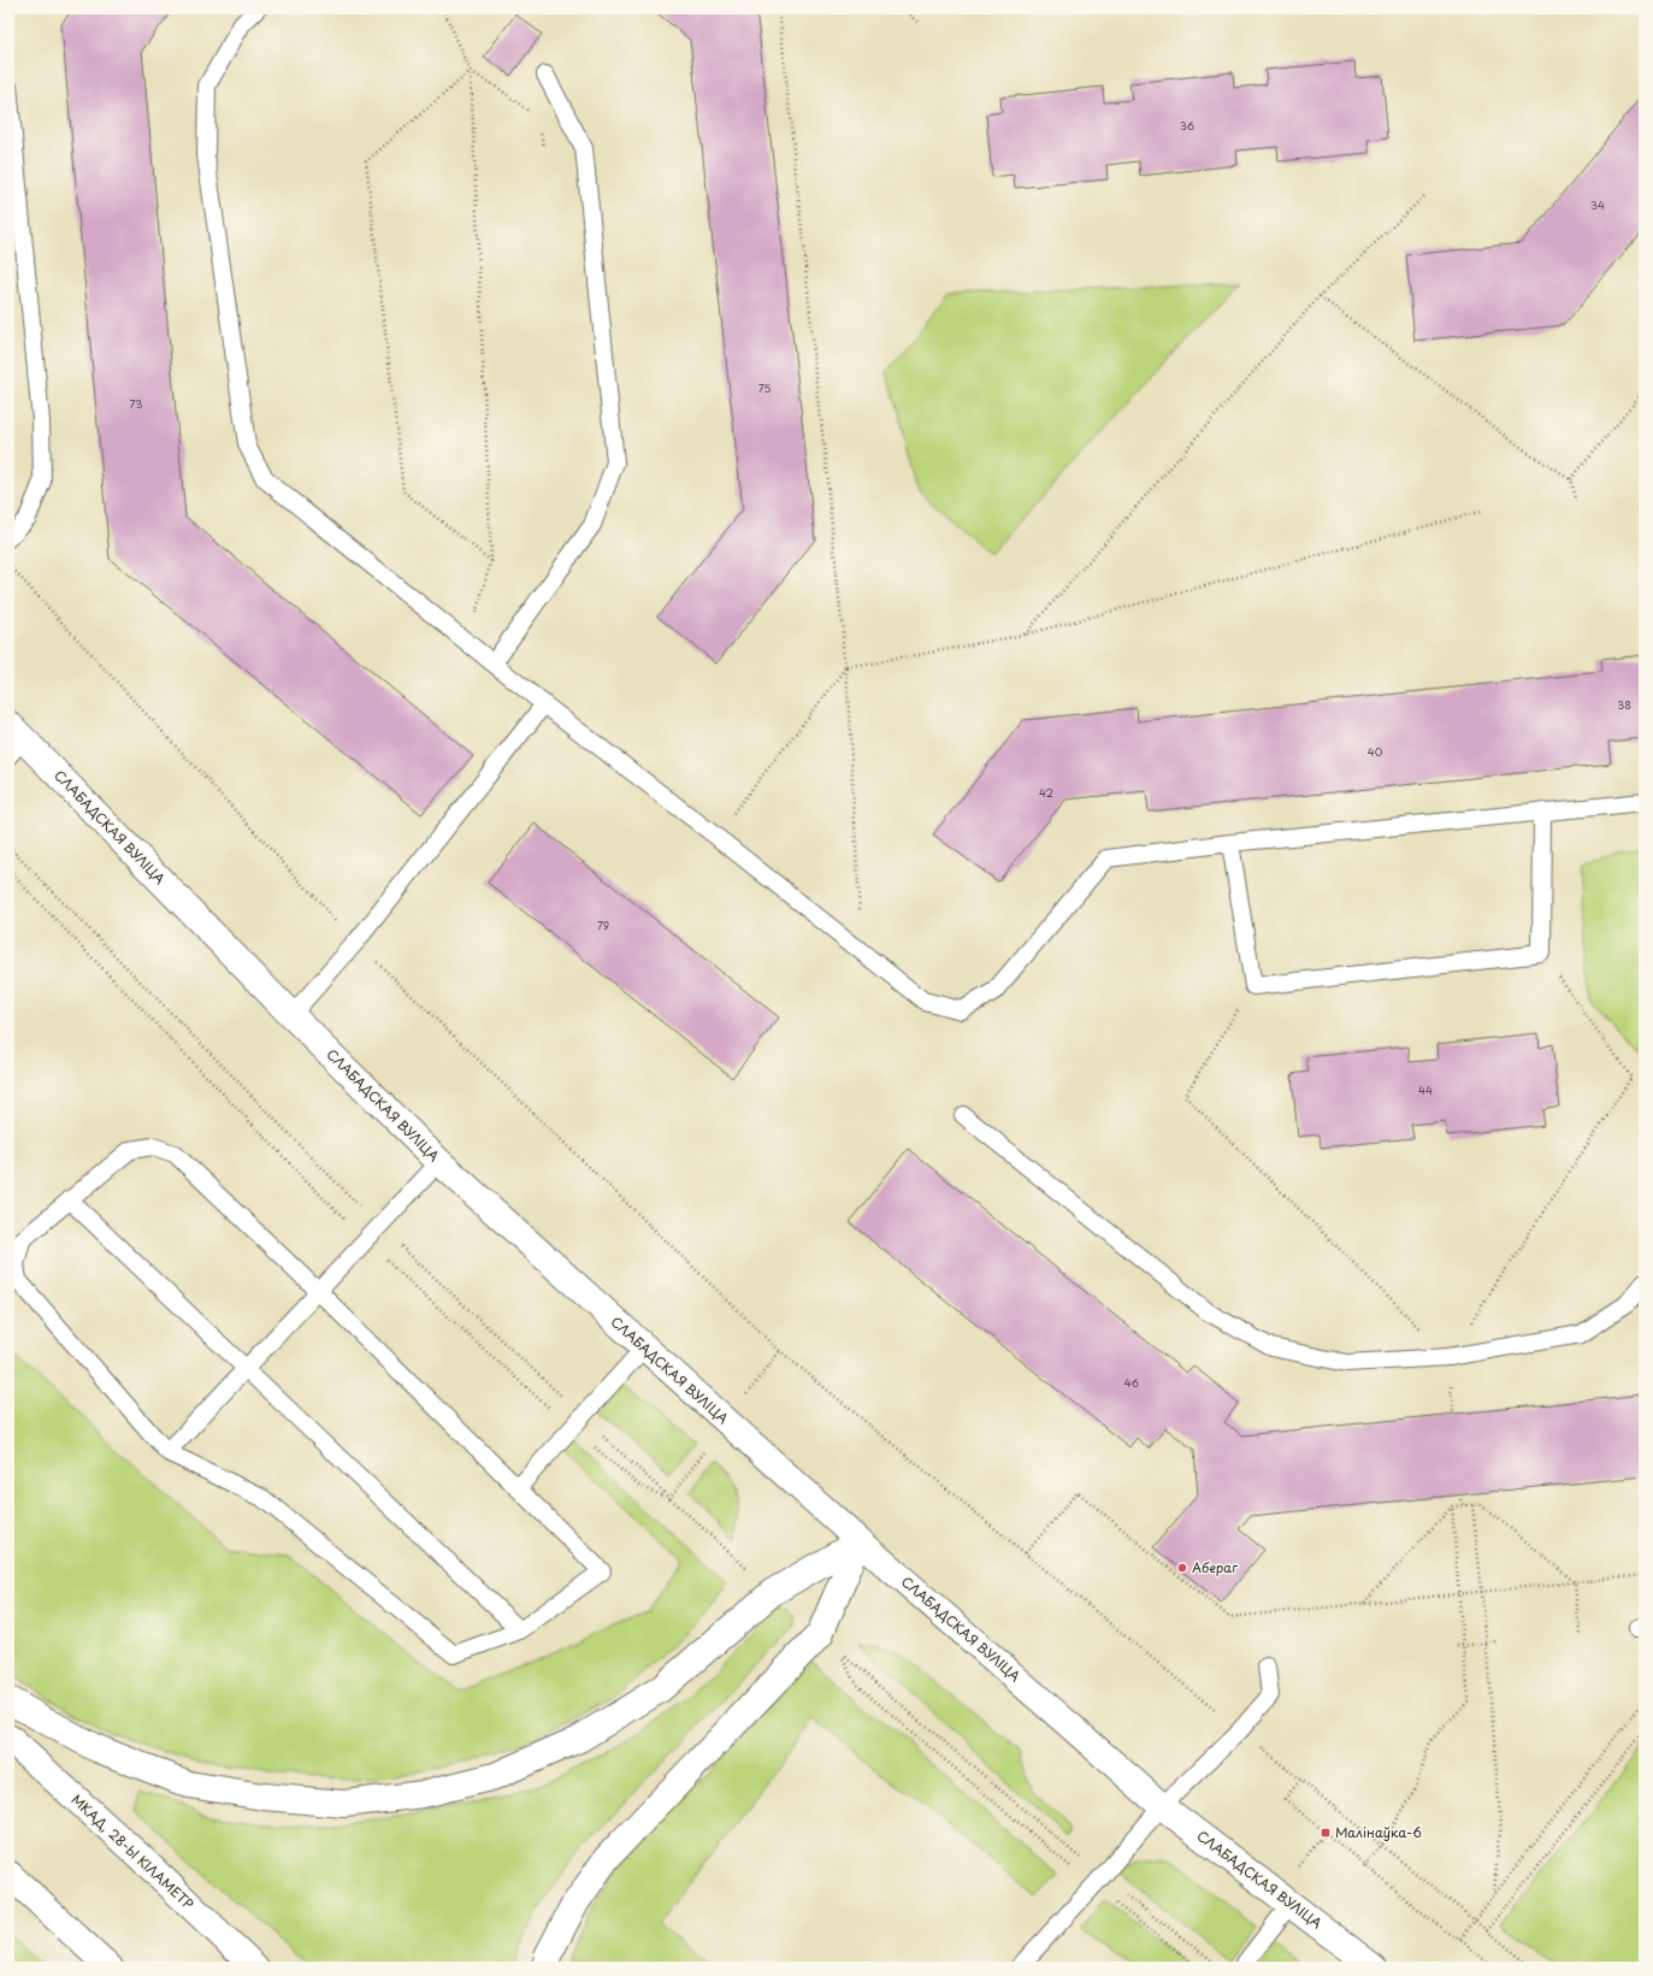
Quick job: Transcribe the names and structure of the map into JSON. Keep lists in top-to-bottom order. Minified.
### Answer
{"streets":{"main road":["СЛАБАДСКАЯ ВУЛІЦА","МКАД, 28-Ы КІЛАМЕТР"]},"places":{"other":["Абераг"],"transit":["Малінаўка-6"]},"house_numbers":["36","34","75","73","38","40","42","79","44","46"]}
